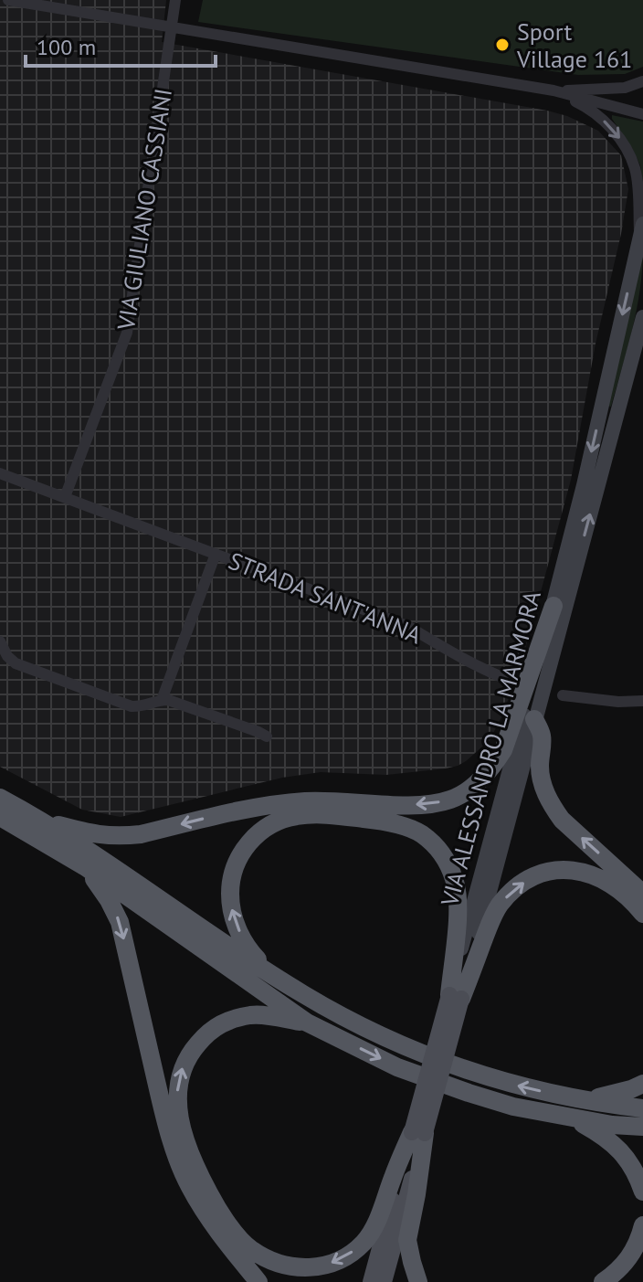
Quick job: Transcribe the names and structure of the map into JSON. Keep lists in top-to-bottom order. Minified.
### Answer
{"streets":{"main road":["VIA ALESSANDRO LA MARMORA"],"street":["VIA GIULIANO CASSIANI","STRADA SANT'ANNA"]},"crossings":[["VIA GIULIANO CASSIANI","STRADA SANT'ANNA"]],"places":["Sport Village 161"],"scale_bar":"100 m"}
